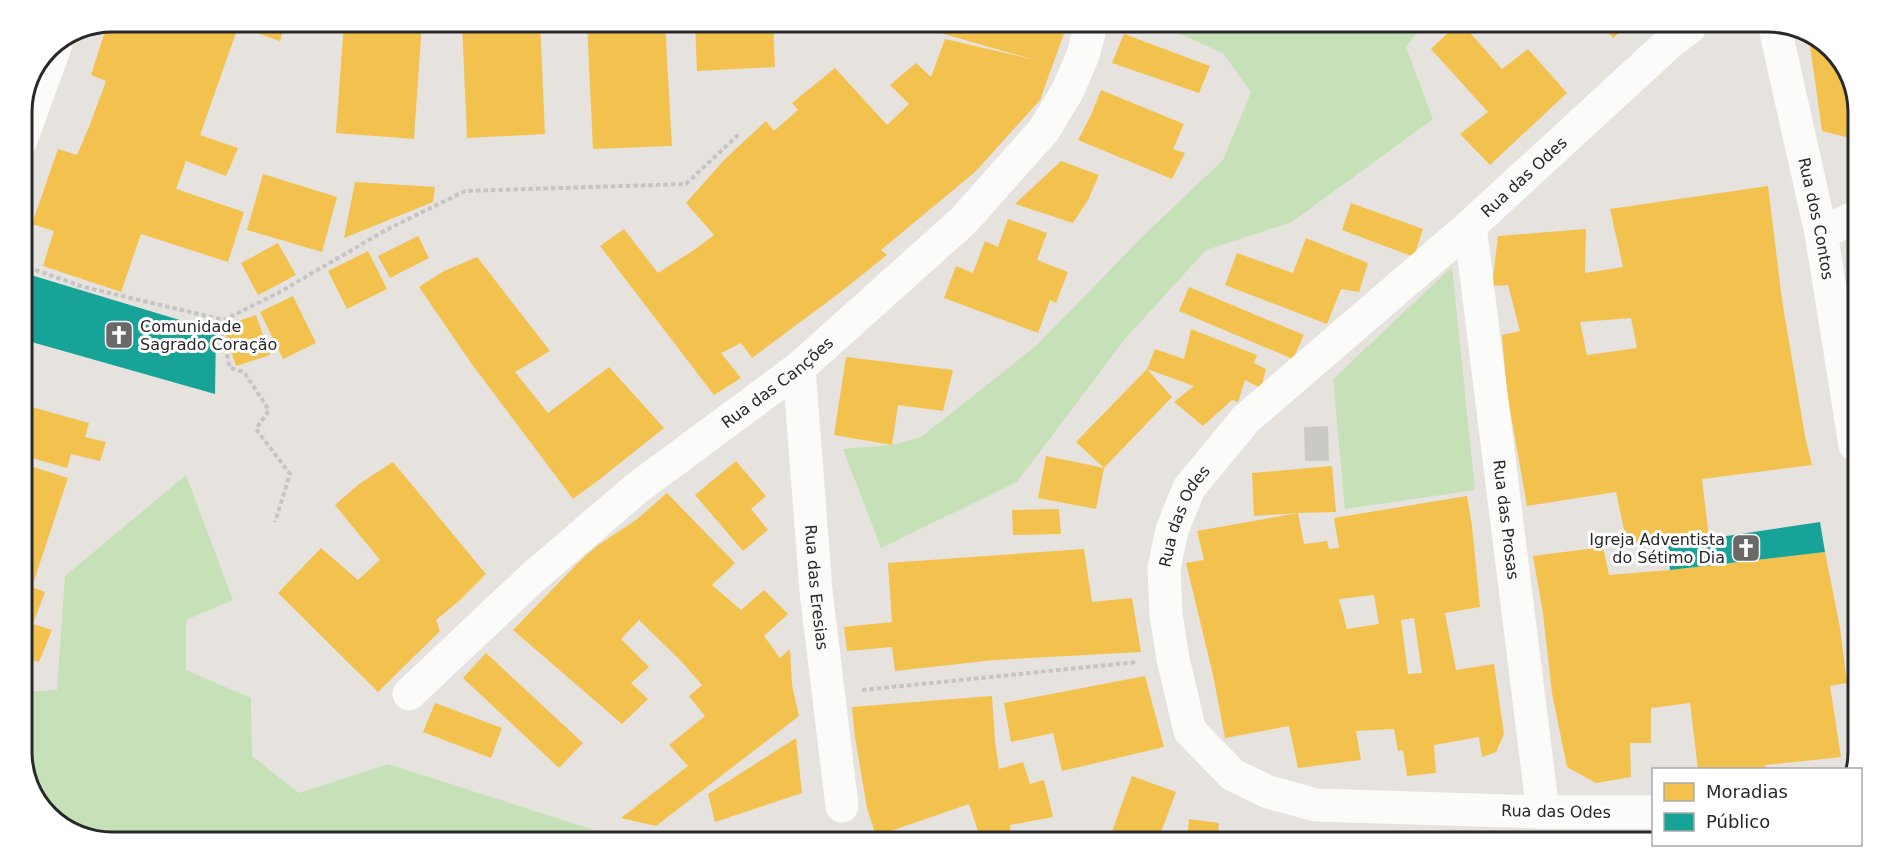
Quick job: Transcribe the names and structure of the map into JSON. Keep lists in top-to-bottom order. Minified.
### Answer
{"streets":{"street":["Rua das Odes","Rua dos Contos","Rua das Canções","Rua das Prosas","Rua das Eresias"]},"crossings":[["Rua das Odes","Rua das Prosas"],["Rua das Canções","Rua das Eresias"]],"places":{"church":["Comunidade Sagrado Coração","Igreja Adventista do Sétimo Dia"]},"legend":["Moradias","Público"]}
